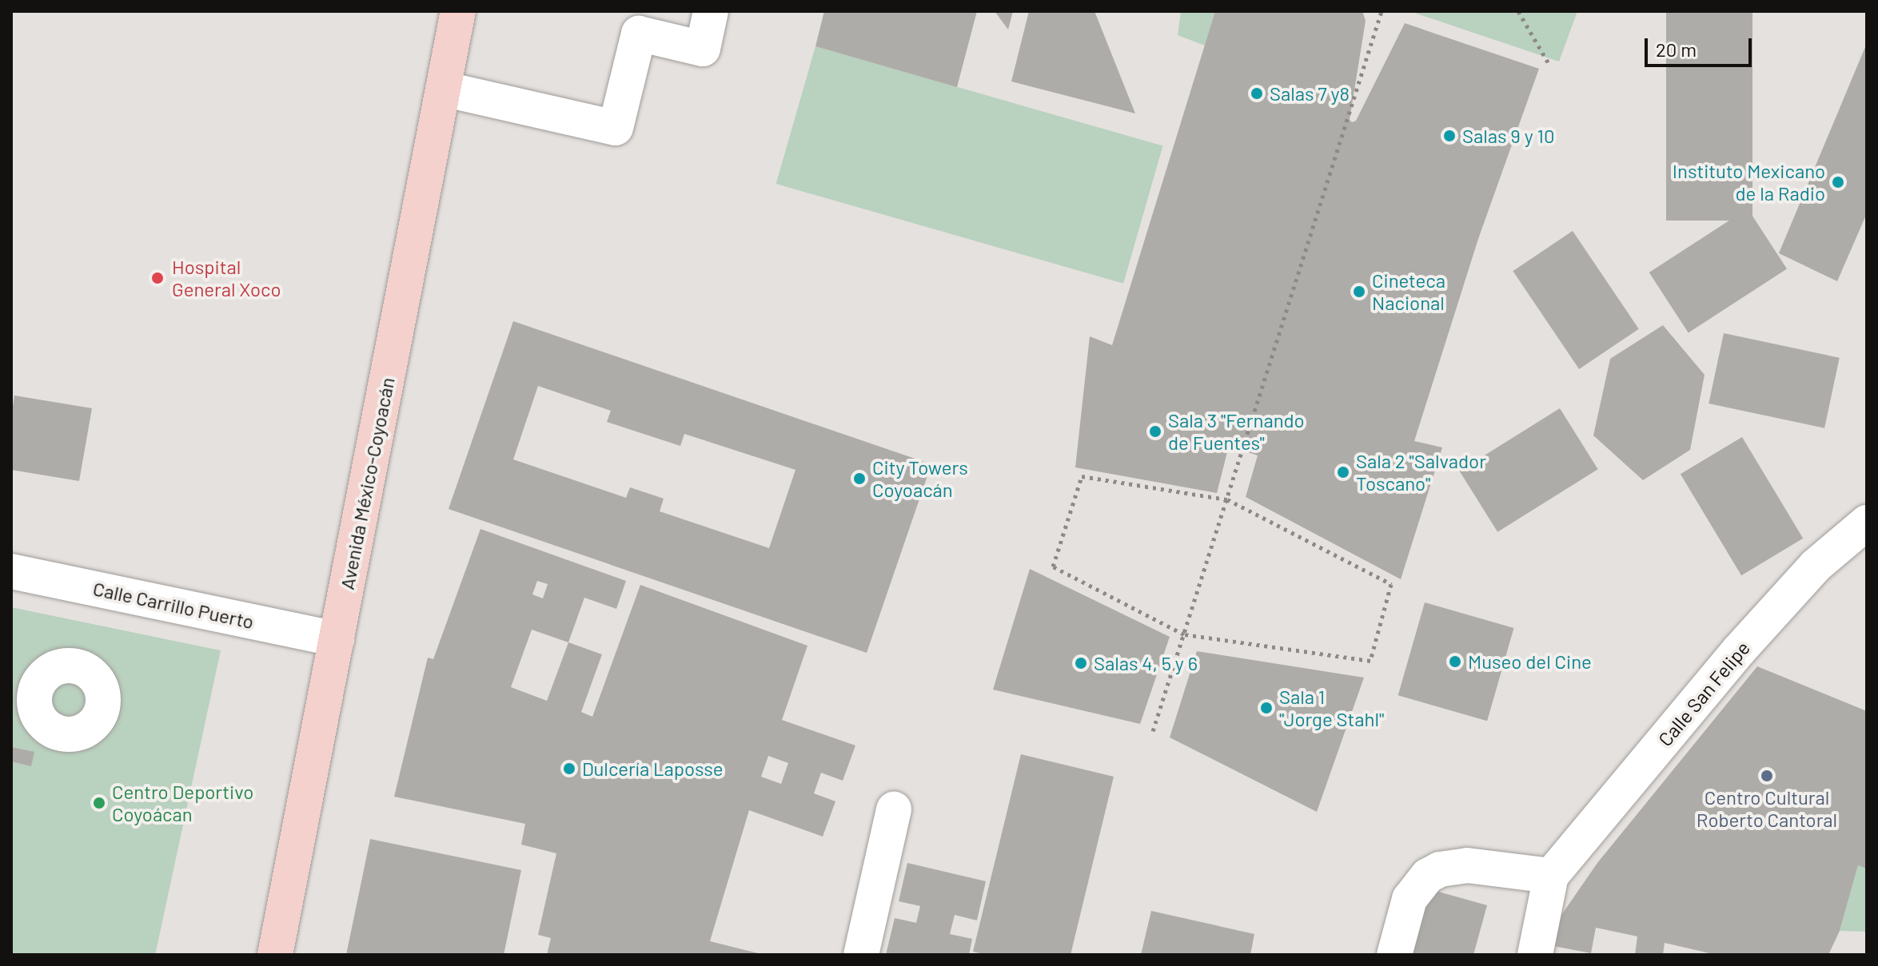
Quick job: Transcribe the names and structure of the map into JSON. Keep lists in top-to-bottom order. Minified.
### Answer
{"streets":{"main road":["Avenida México-Coyoacán"],"street":["Calle Carrillo Puerto","Calle San Felipe"]},"crossings":[["Avenida México-Coyoacán","Calle Carrillo Puerto"]],"places":["Salas 7 y8","Salas 9 y 10","Instituto Mexicano de la Radio","Hospital General Xoco","Cineteca Nacional","Sala 3 \"Fernando de Fuentes\"","Sala 2 \"Salvador Toscano\"","City Towers Coyoacán","Museo del Cine","Salas 4, 5 y 6","Sala 1 \"Jorge Stahl\"","Dulcería Laposse","Centro Cultural Roberto Cantoral","Centro Deportivo Coyoácan"],"scale_bar":"20 m"}
